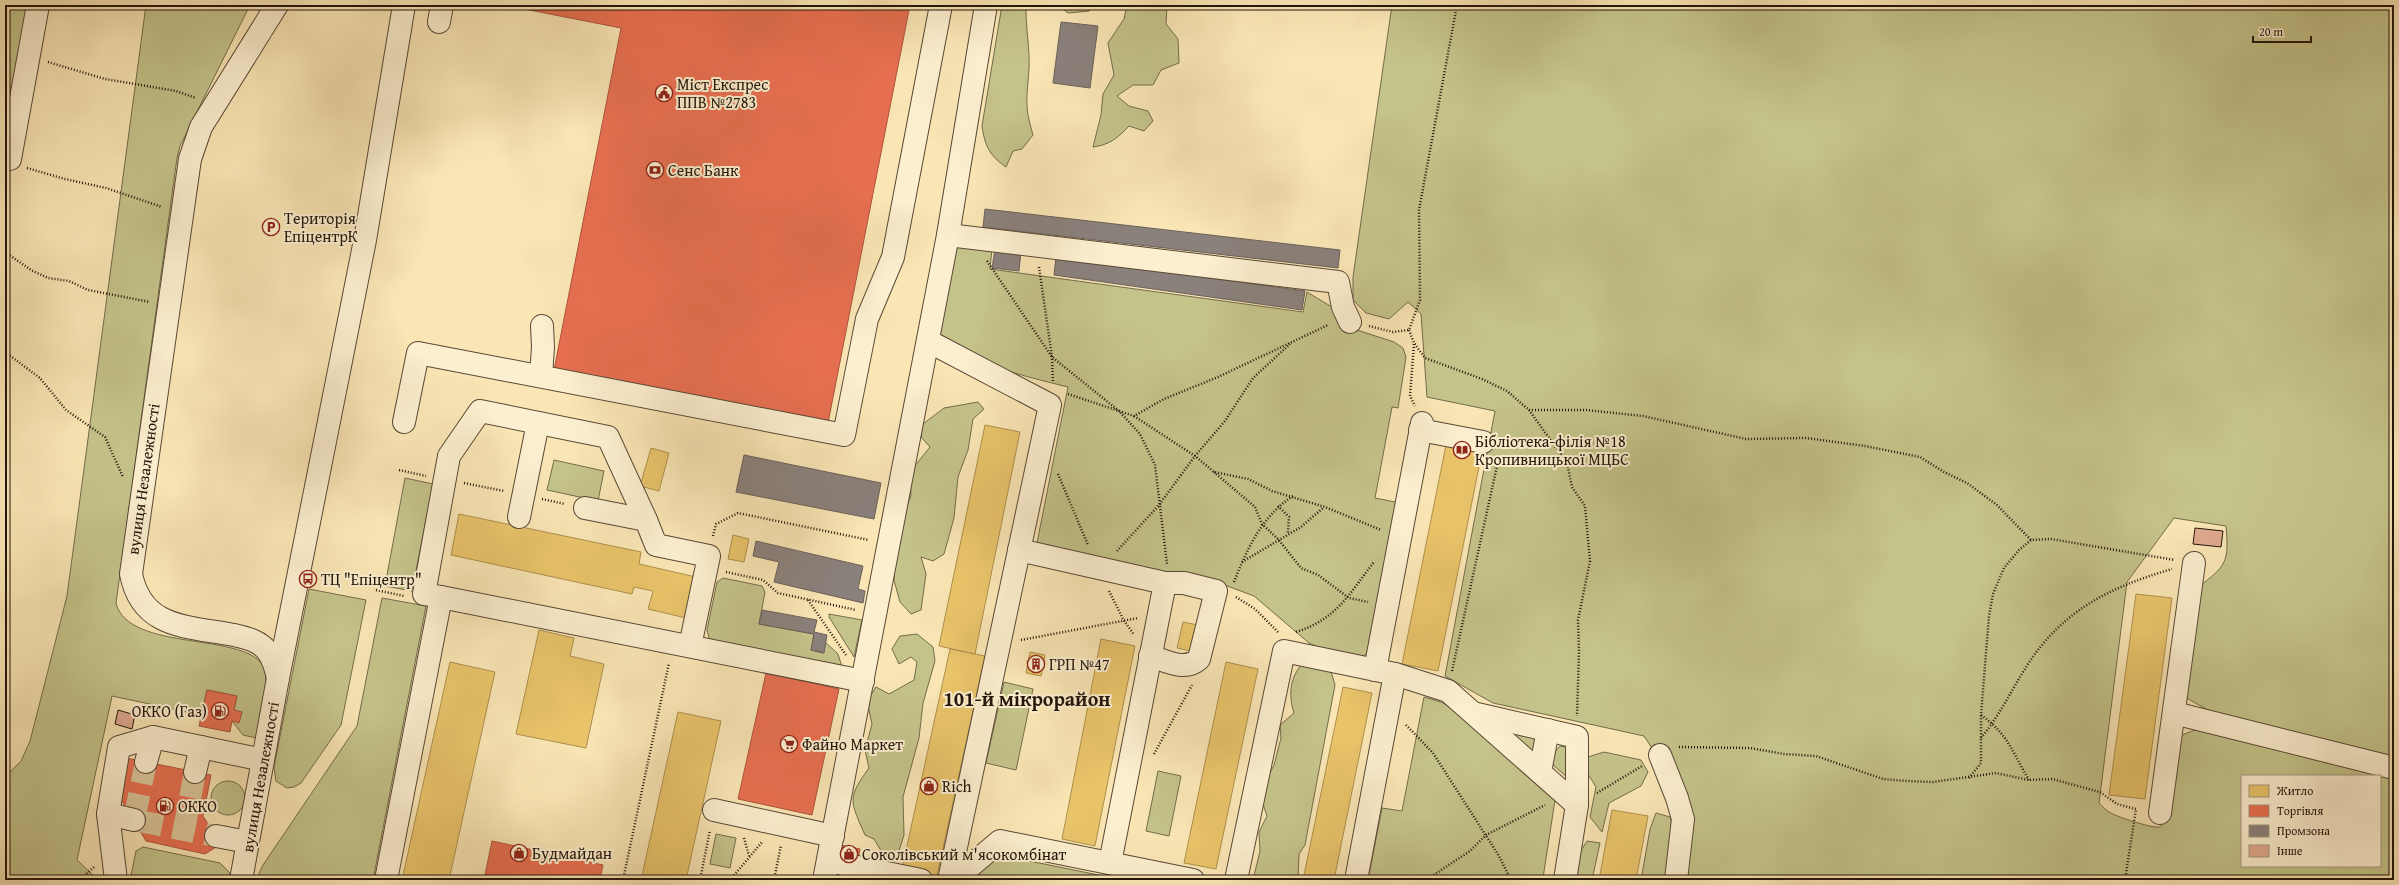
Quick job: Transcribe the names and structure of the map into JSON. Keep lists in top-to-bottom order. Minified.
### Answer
{"streets":{"street":["вулиця Незалежності"]},"districts":["101-й мікрорайон"],"places":{"public building":["Міст Експрес ППВ №2783"],"bank":["Сенс Банк"],"parking":["Територія ЕпіцентрК"],"library":["Бібліотека-філія №18 Кропивницької МЦБС"],"bus stop":["ТЦ \"Епіцентр\""],"building":["ГРП №47"],"fuel station":["ОККО (Газ)","ОККО"],"supermarket":["Файно Маркет"],"shop":["Rich","Будмайдан","Соколівський м'ясокомбінат"]},"legend":["Житло","Торгівля","Промзона","Інше"],"scale_bar":"20 m"}
